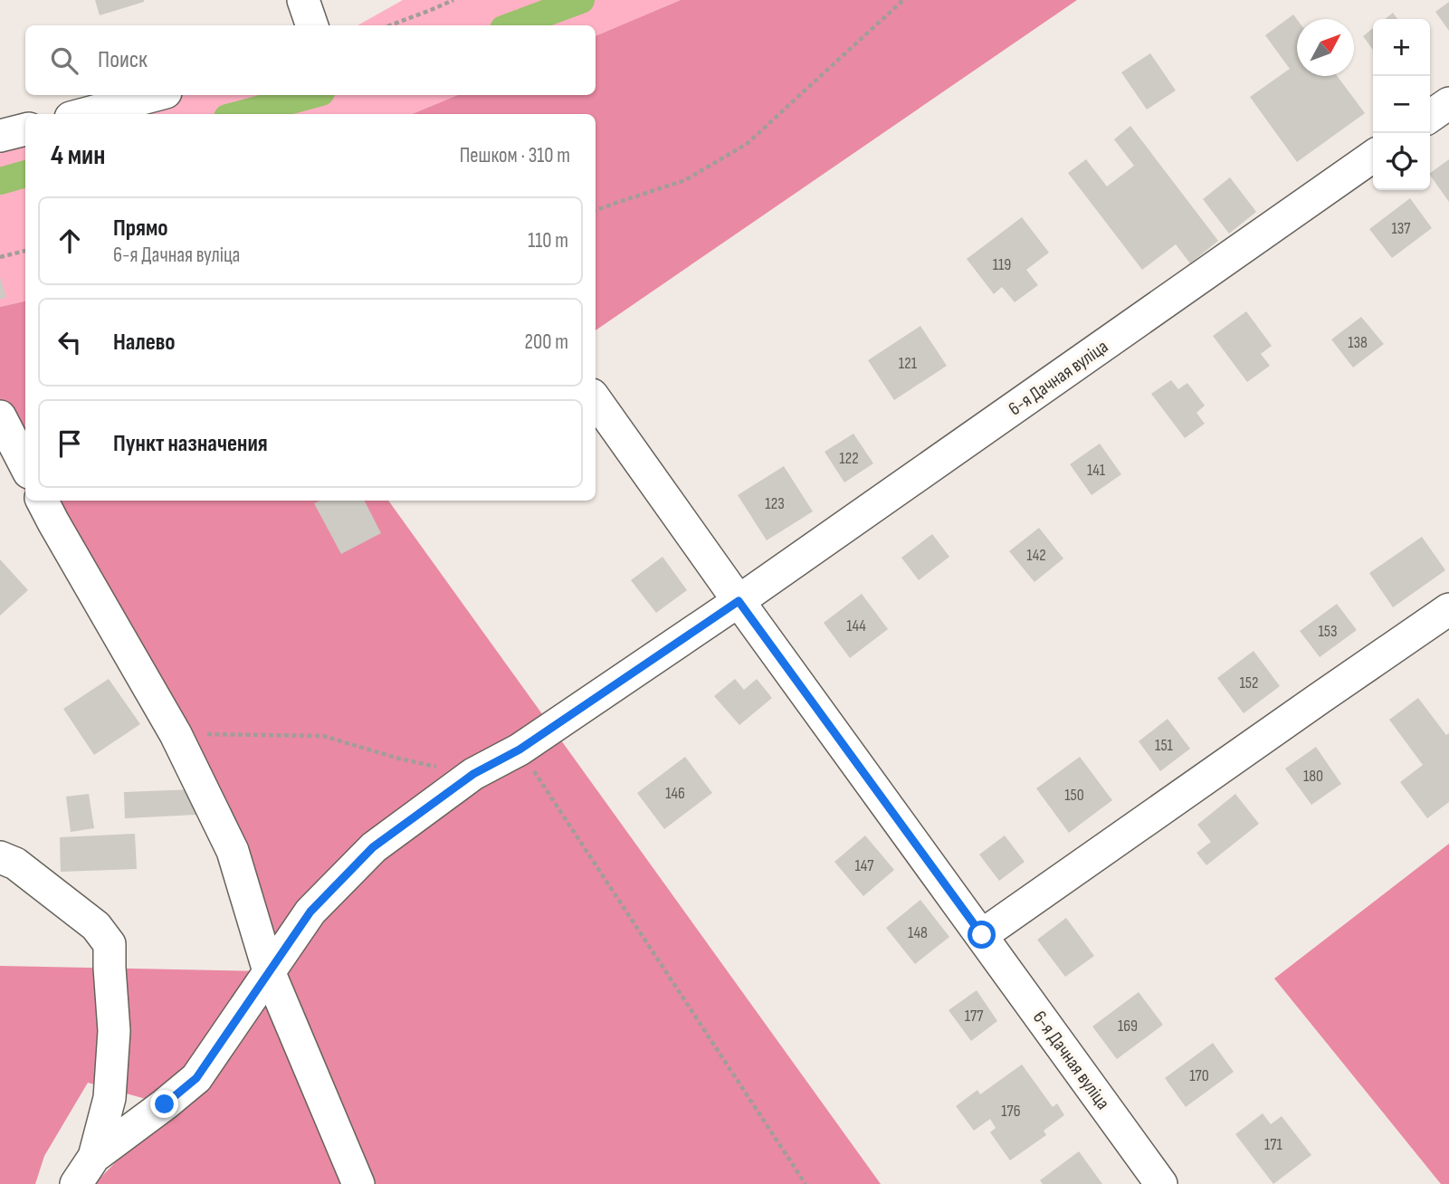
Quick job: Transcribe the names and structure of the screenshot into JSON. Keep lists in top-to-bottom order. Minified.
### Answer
{"streets":{"street":["6-я Дачная вуліца"]},"house_numbers":["137","119","138","121","122","141","123","142","144","153","152","151","180","146","150","147","148","177","169","170","176","171"],"north":"top right","page":{"map_buttons":["+","−"],"search":"Поиск","heading":["4 мин","Пешком · 310 m"],"list":[["Прямо","6-я Дачная вуліца","110 m"],["Налево","200 m"],"Пункт назначения"]}}
